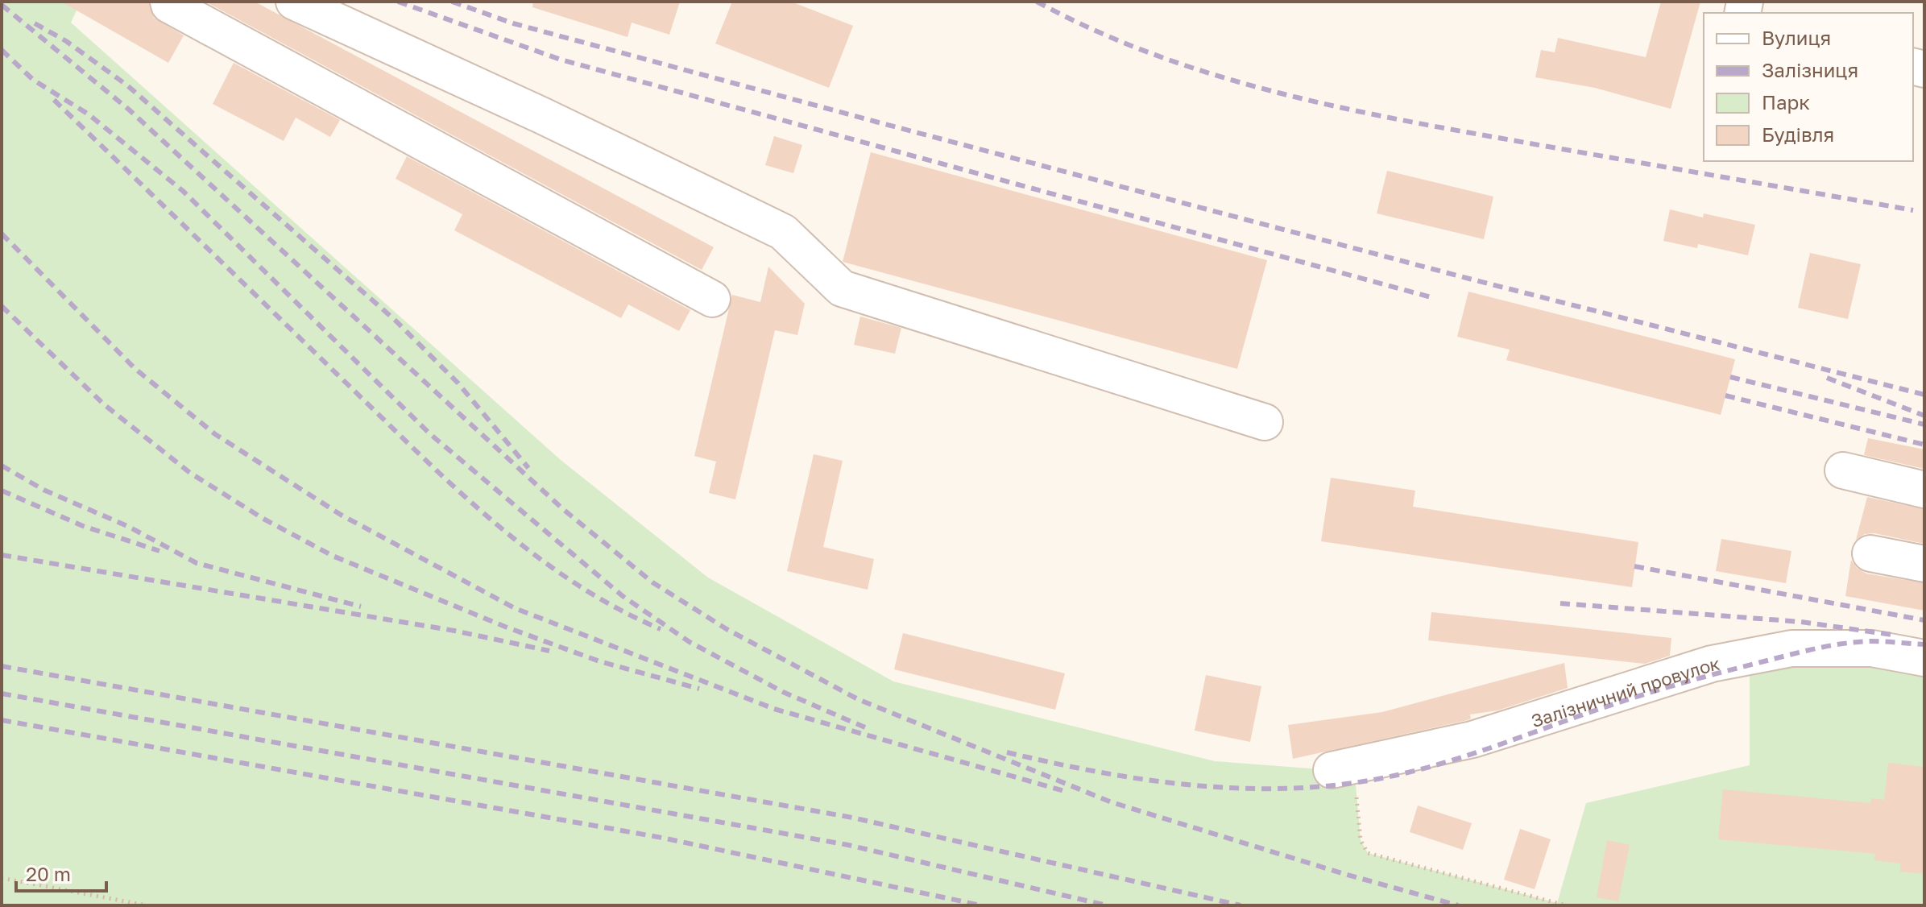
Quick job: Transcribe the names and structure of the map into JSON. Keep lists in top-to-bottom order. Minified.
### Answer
{"streets":{"street":["Залізничний провулок"]},"legend":["Вулиця","Залізниця","Парк","Будівля"],"scale_bar":"20 m"}
